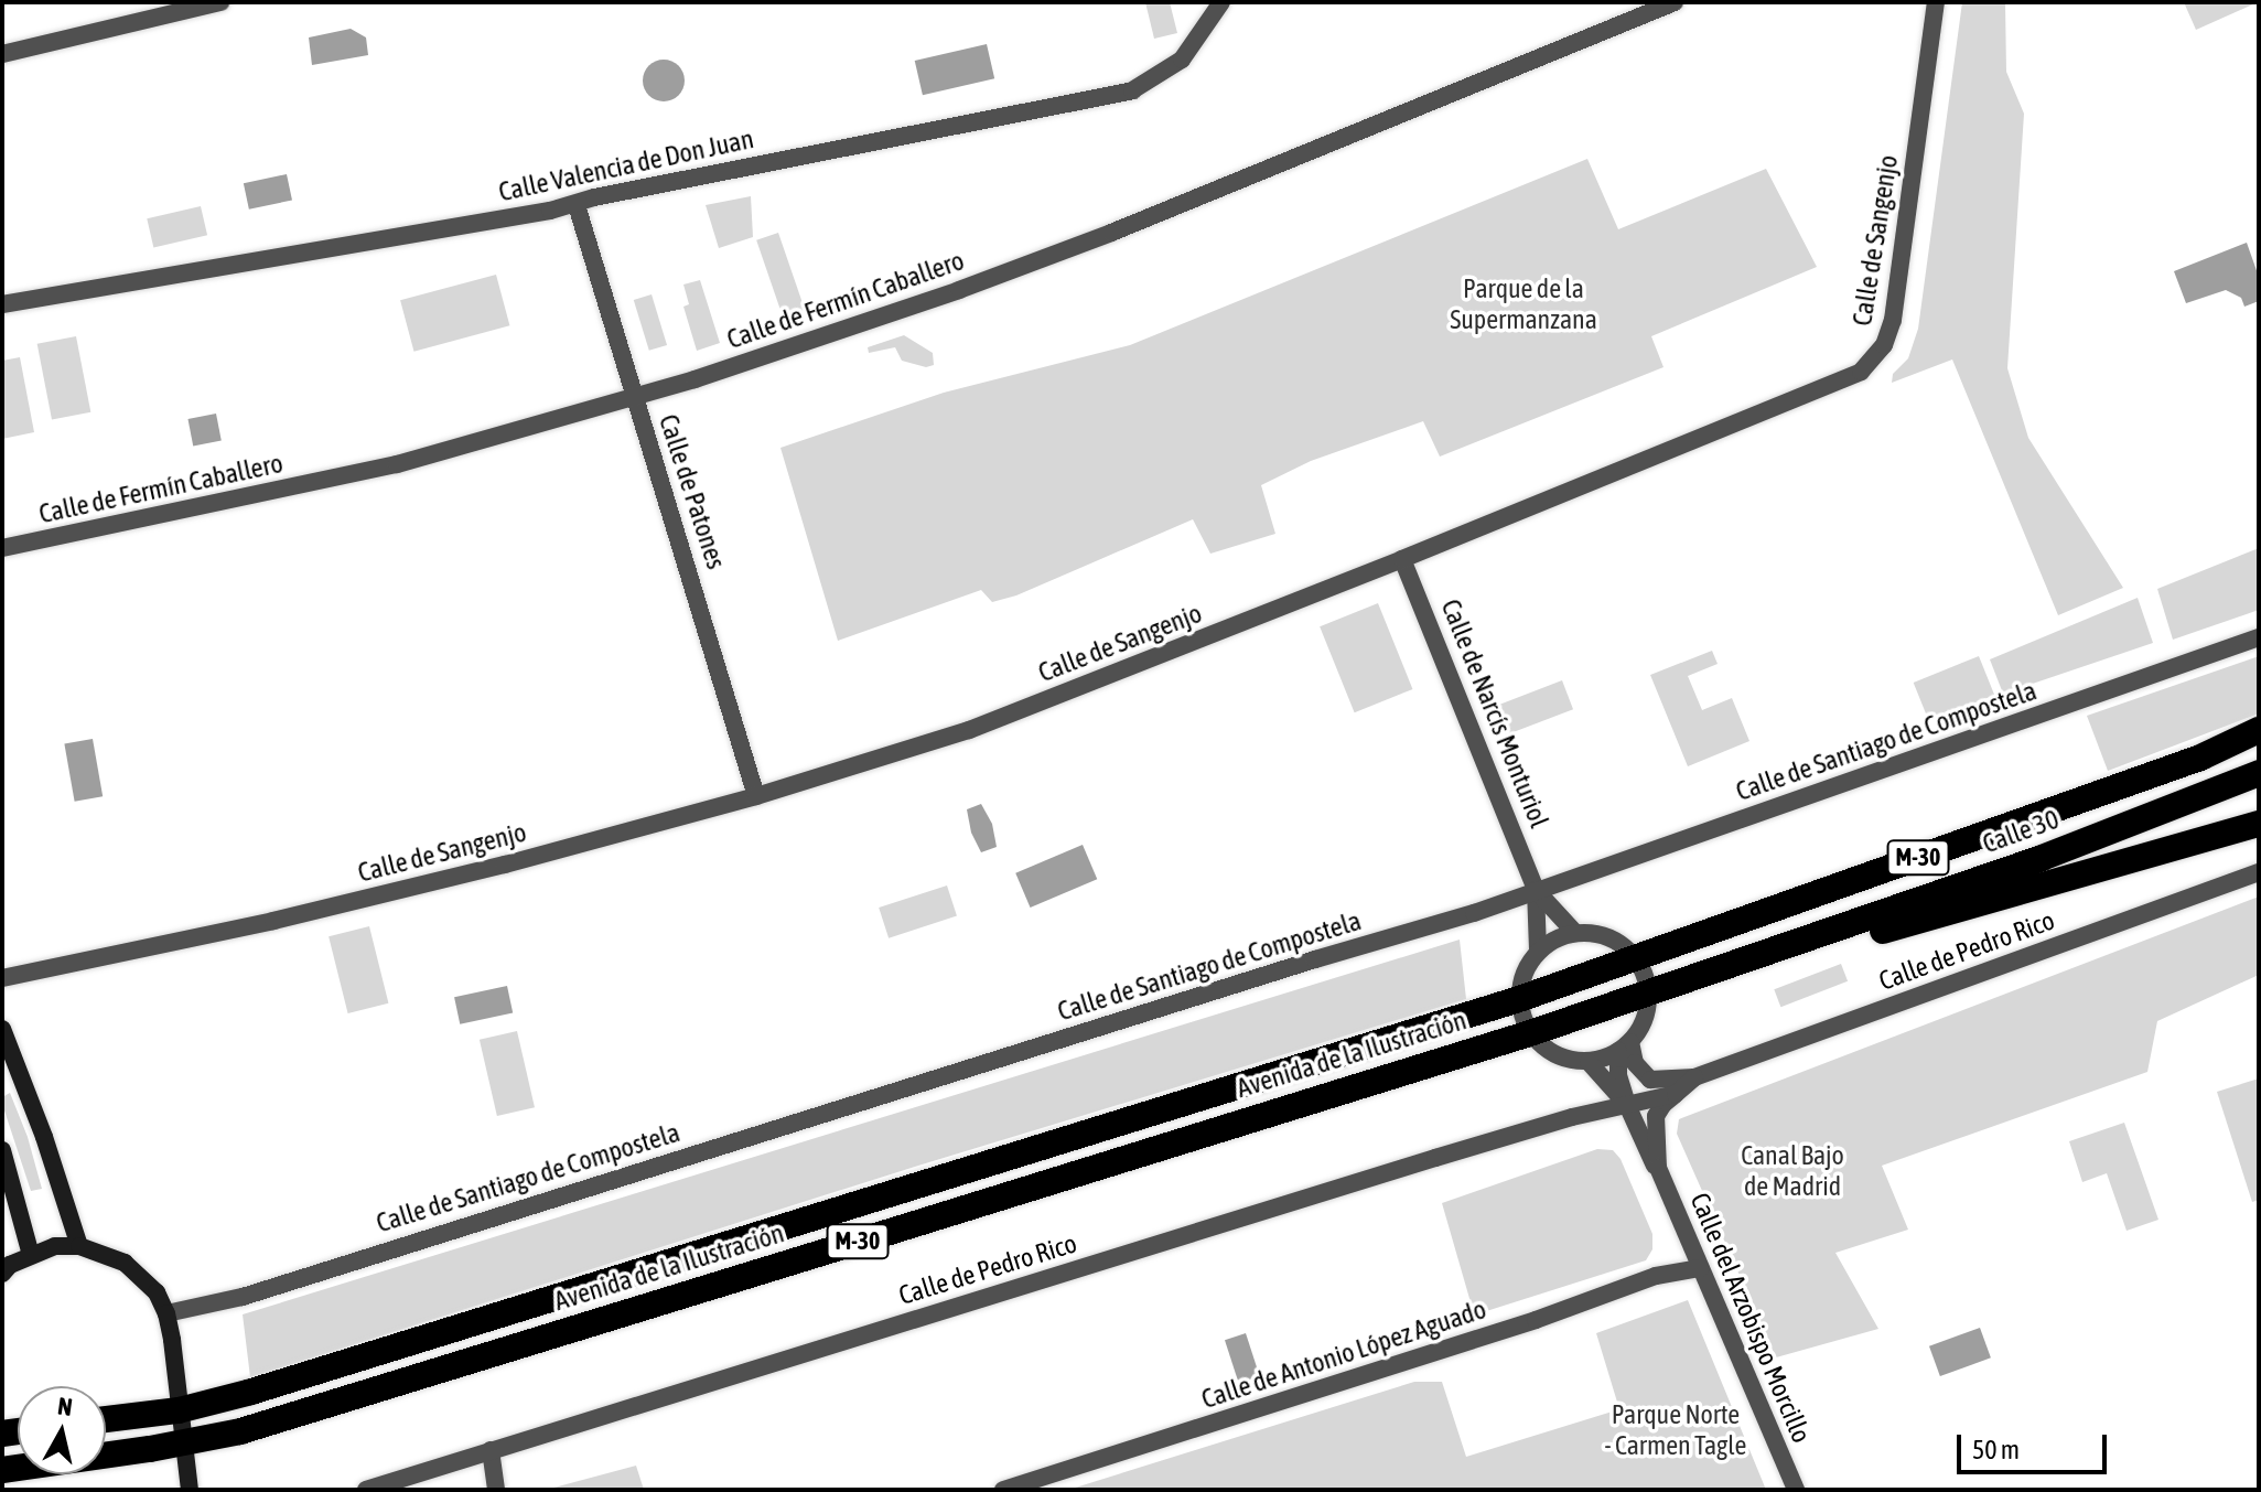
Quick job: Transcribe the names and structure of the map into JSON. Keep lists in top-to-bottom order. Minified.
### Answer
{"streets":{"highway":["Calle 30","M-30","Avenida de la Ilustración"],"street":["Calle Valencia de Don Juan","Calle de Sangenjo","Calle de Fermín Caballero","Calle de Patones","Calle de Narcís Monturiol","Calle de Santiago de Compostela","Calle de Pedro Rico","Calle del Arzobispo Morcillo","Calle de Antonio López Aguado"]},"crossings":[["Calle Valencia de Don Juan","Calle de Patones"],["Calle de Sangenjo","Calle de Patones"],["Calle de Sangenjo","Calle de Narcís Monturiol"],["Calle de Fermín Caballero","Calle de Patones"],["Calle de Narcís Monturiol","Calle de Santiago de Compostela"],["Calle 30","Avenida de la Ilustración"],["M-30","Avenida de la Ilustración"],["Calle de Pedro Rico","Calle del Arzobispo Morcillo"],["Calle del Arzobispo Morcillo","Calle de Antonio López Aguado"]],"parks":["Parque de la Supermanzana","Canal Bajo de Madrid","Parque Norte - Carmen Tagle"],"scale_bar":"50 m","north":"top"}
